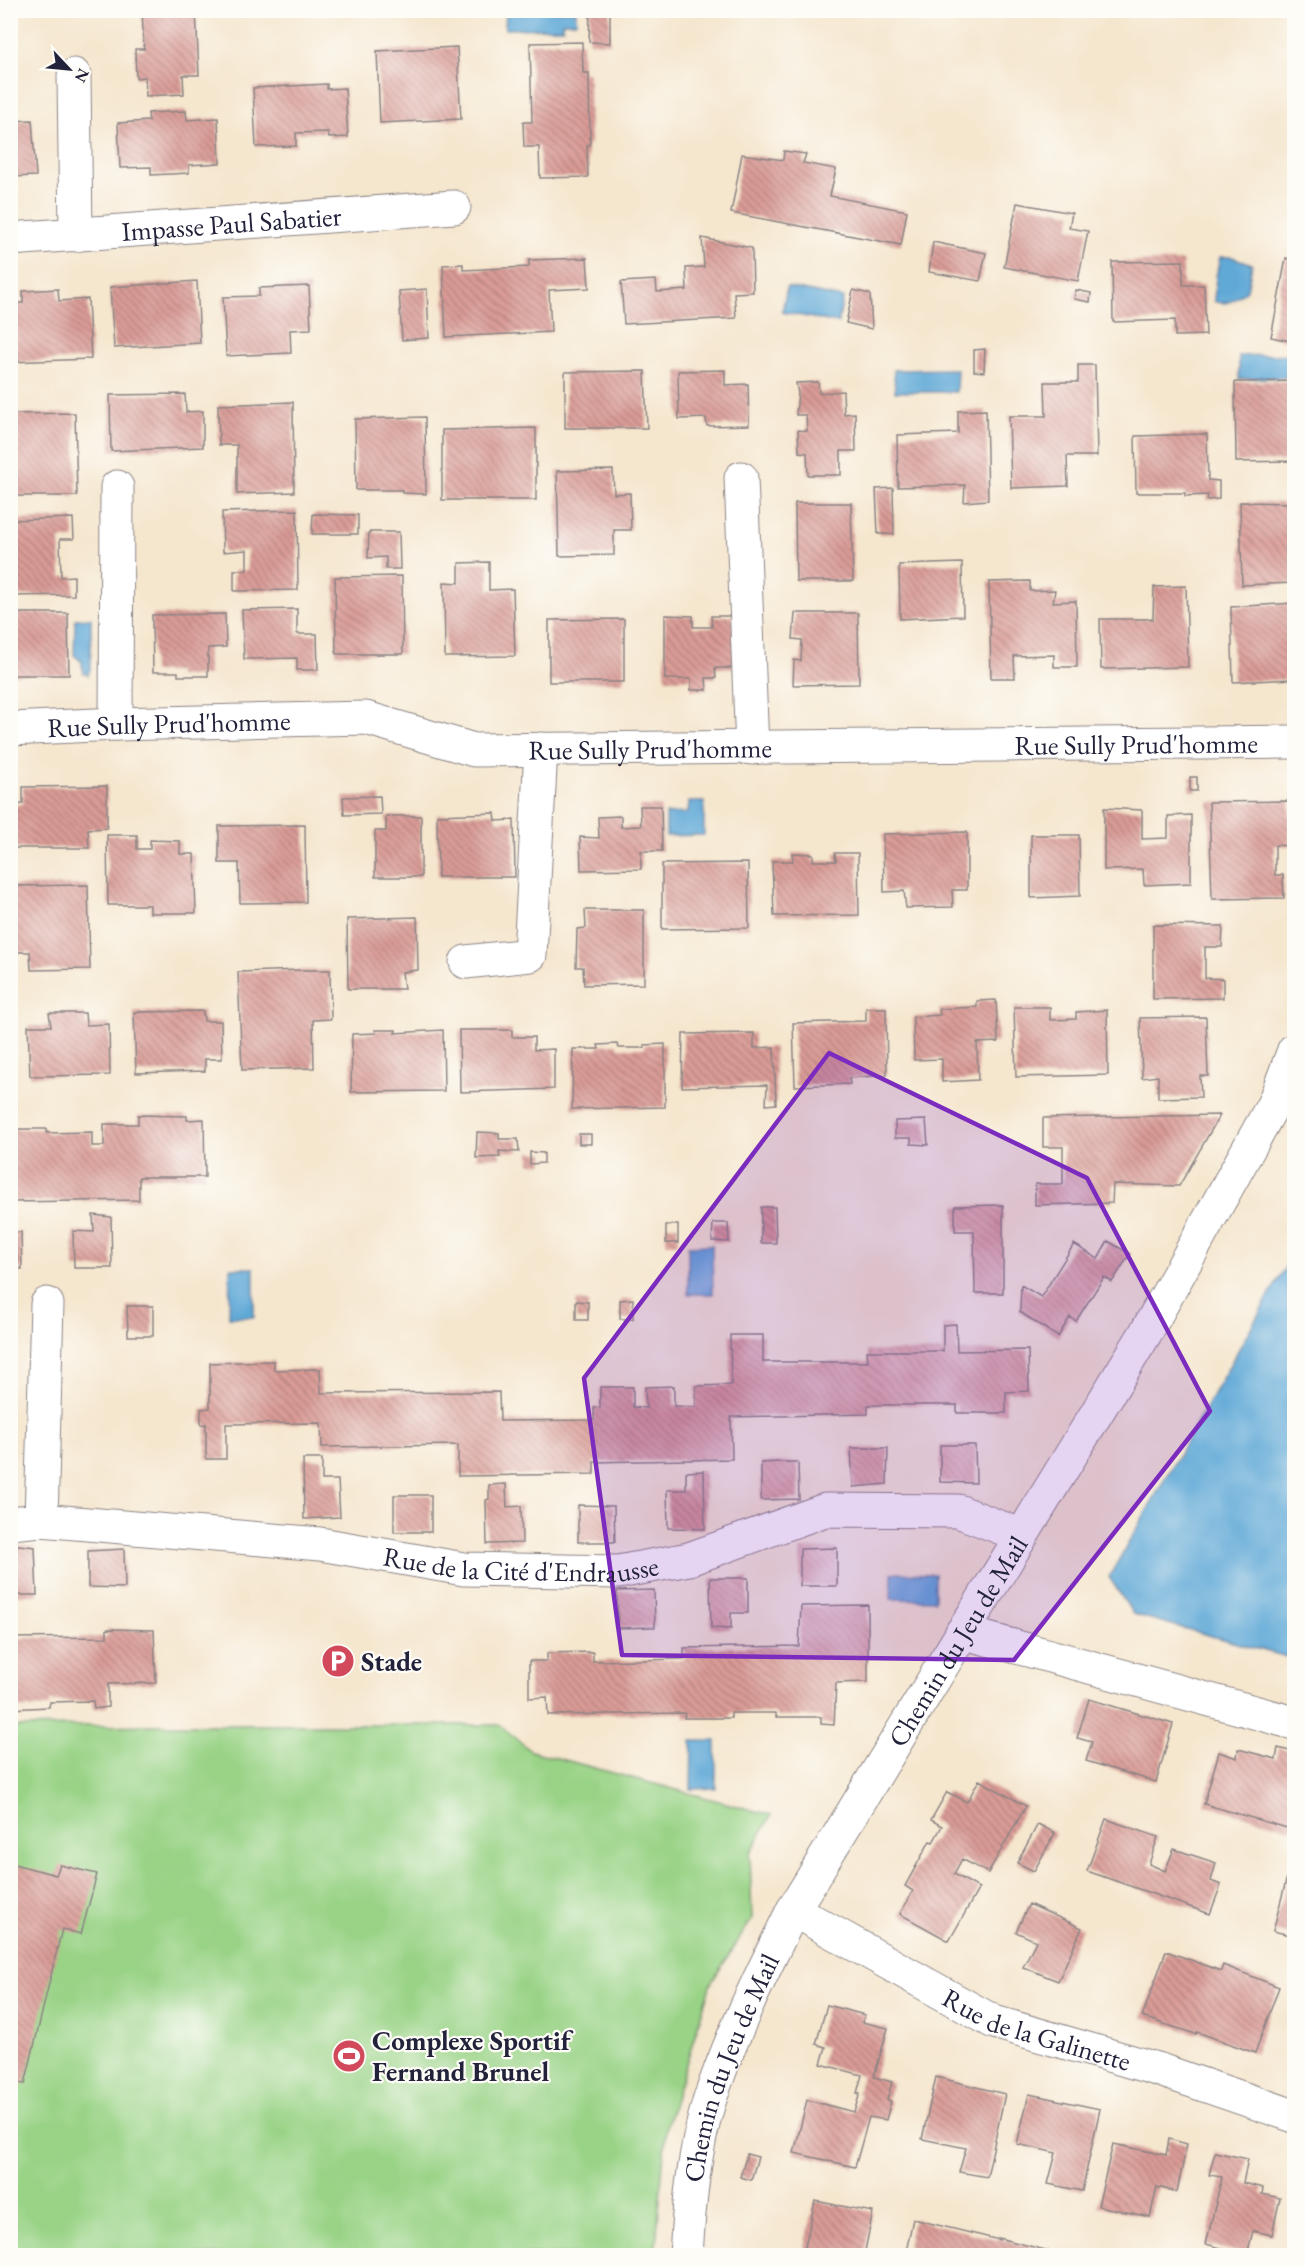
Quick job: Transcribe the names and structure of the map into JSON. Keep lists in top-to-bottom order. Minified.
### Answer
{"streets":{"street":["Impasse Paul Sabatier","Rue Sully Prud'homme","Rue de la Cité d'Endrausse","Chemin du Jeu de Mail","Rue de la Galinette"]},"crossings":[["Rue de la Cité d'Endrausse","Chemin du Jeu de Mail"],["Chemin du Jeu de Mail","Rue de la Galinette"]],"places":{"parking":["Stade"],"sports":["Complexe Sportif Fernand Brunel"]},"north":"bottom right"}
